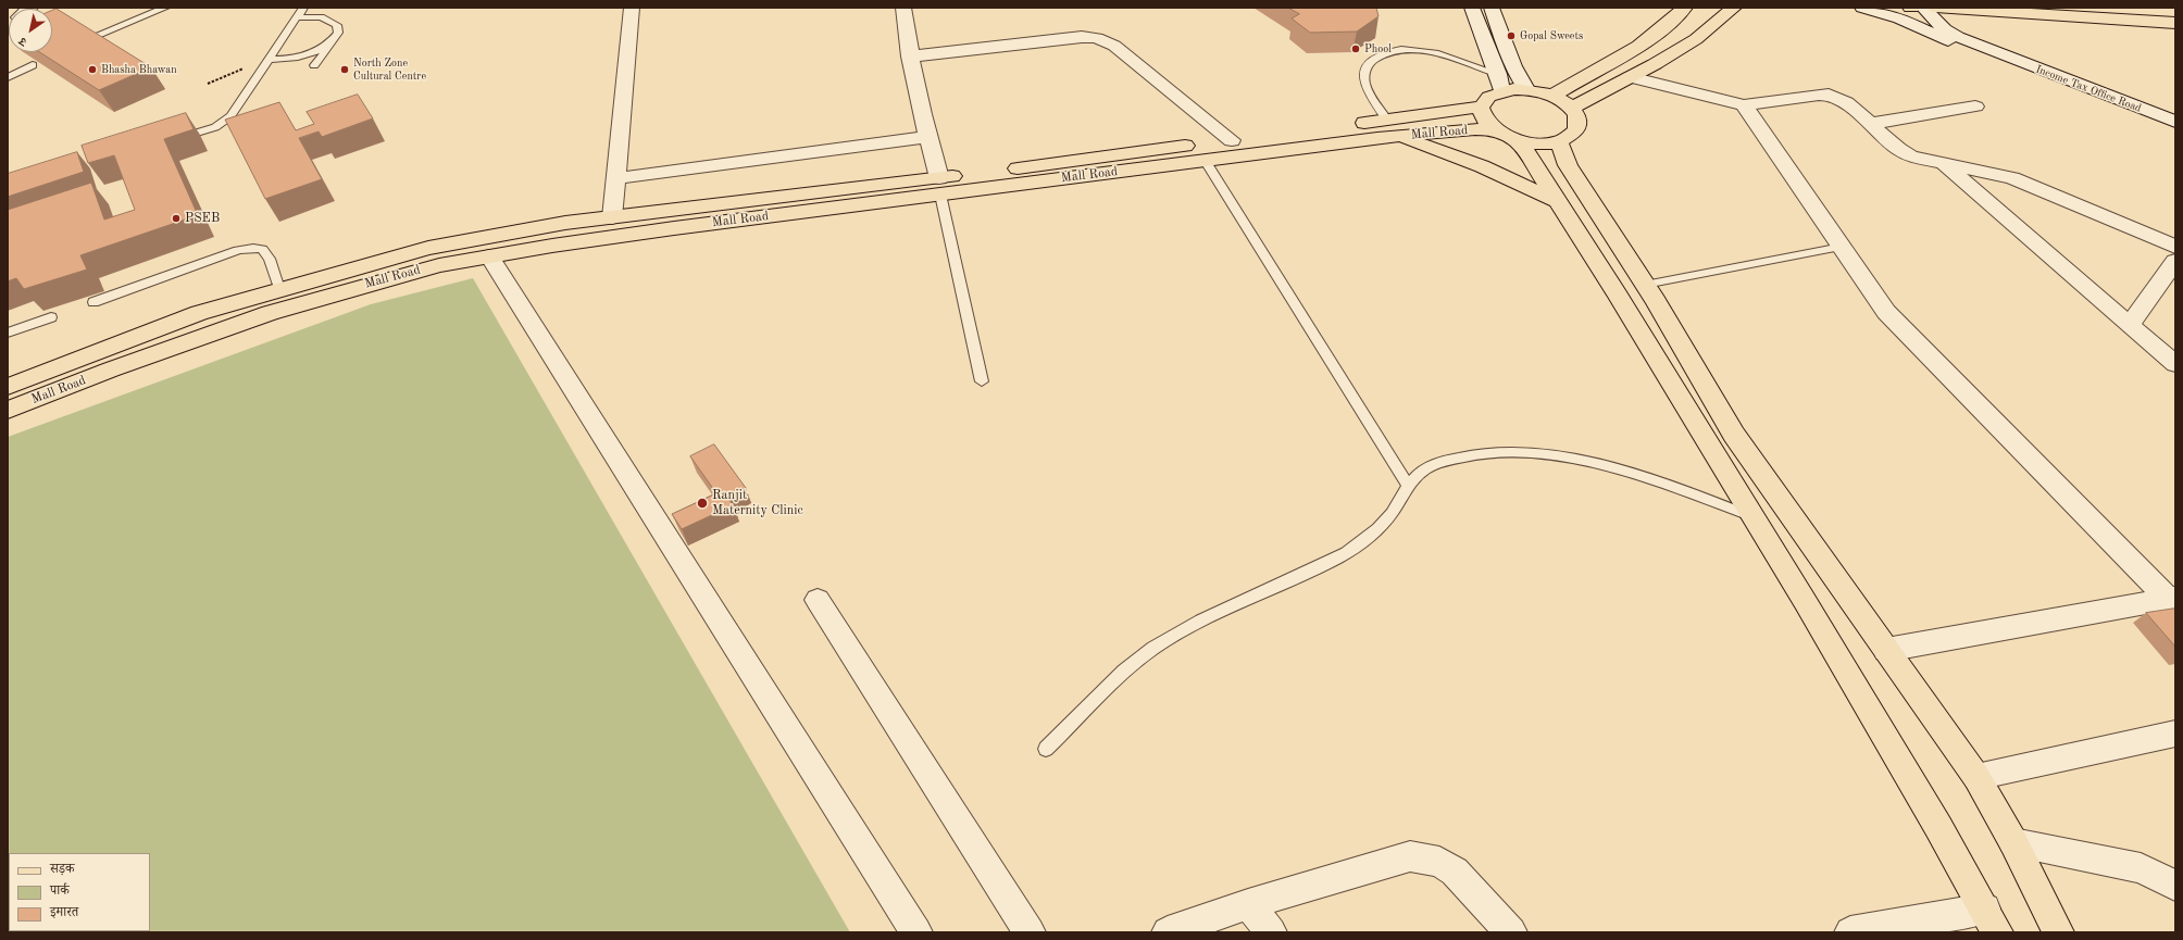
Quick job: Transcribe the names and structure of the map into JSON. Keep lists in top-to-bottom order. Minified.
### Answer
{"streets":{"main road":["Mall Road"],"street":["Income Tax Office Road"]},"places":["Gopal Sweets","Phool","Bhasha Bhawan","North Zone Cultural Centre","PSEB","Ranjit Maternity Clinic"],"legend":["सड़क","पार्क","इमारत"],"north":"bottom left"}
